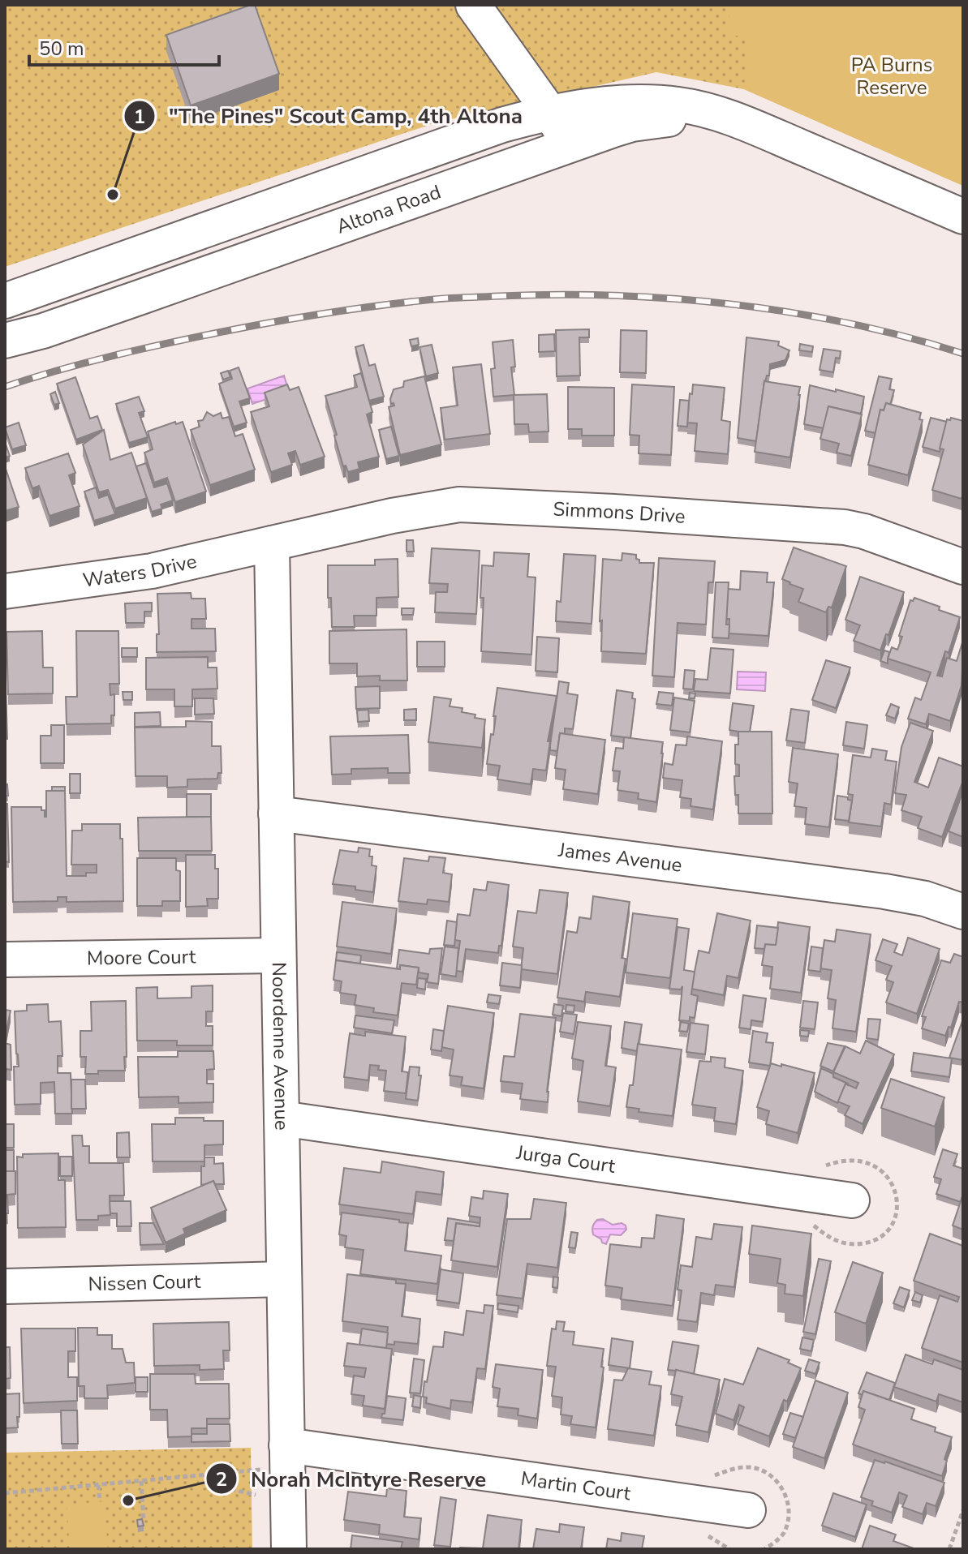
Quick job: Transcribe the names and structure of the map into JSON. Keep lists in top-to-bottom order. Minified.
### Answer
{"streets":{"street":["Altona Road","Simmons Drive","Waters Drive","James Avenue","Moore Court","Noordenne Avenue","Jurga Court","Nissen Court","Martin Court"]},"crossings":[["Simmons Drive","Waters Drive"],["Simmons Drive","Noordenne Avenue"],["Waters Drive","Noordenne Avenue"],["James Avenue","Noordenne Avenue"],["Moore Court","Noordenne Avenue"],["Noordenne Avenue","Jurga Court"],["Noordenne Avenue","Nissen Court"],["Noordenne Avenue","Martin Court"]],"parks":["PA Burns Reserve"],"places":["\"The Pines\" Scout Camp, 4th Altona","Norah McIntyre Reserve"],"scale_bar":"50 m"}
